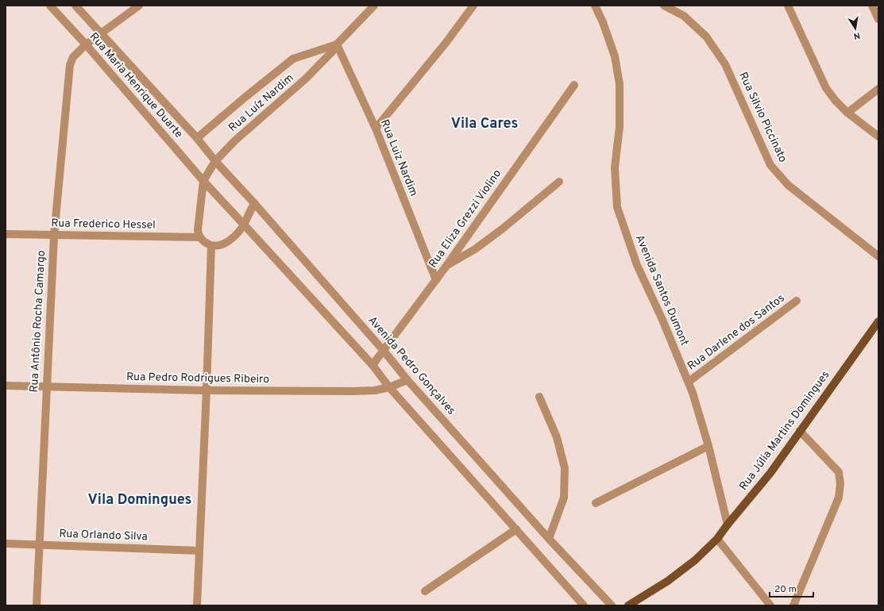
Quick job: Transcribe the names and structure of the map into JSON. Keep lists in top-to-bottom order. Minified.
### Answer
{"streets":{"main road":["Rua Júlia Martins Domingues"],"street":["Rua Maria Henrique Duarte","Rua Luíz Nardim","Rua Silvio Piccinato","Rua Luiz Nardim","Rua Eliza Grezzi Violino","Rua Frederico Hessel","Avenida Santos Dumont","Rua Antônio Rocha Camargo","Rua Darlene dos Santos","Avenida Pedro Gonçalves","Rua Pedro Rodrigues Ribeiro","Rua Orlando Silva"]},"crossings":[["Rua Maria Henrique Duarte","Rua Luíz Nardim"],["Rua Maria Henrique Duarte","Rua Antônio Rocha Camargo"],["Rua Maria Henrique Duarte","Avenida Pedro Gonçalves"],["Rua Luíz Nardim","Rua Luiz Nardim"],["Rua Luíz Nardim","Avenida Pedro Gonçalves"],["Rua Luiz Nardim","Rua Eliza Grezzi Violino"],["Rua Eliza Grezzi Violino","Avenida Pedro Gonçalves"],["Rua Frederico Hessel","Rua Antônio Rocha Camargo"],["Avenida Santos Dumont","Rua Darlene dos Santos"],["Avenida Santos Dumont","Rua Júlia Martins Domingues"],["Rua Antônio Rocha Camargo","Rua Pedro Rodrigues Ribeiro"],["Rua Antônio Rocha Camargo","Rua Orlando Silva"],["Avenida Pedro Gonçalves","Rua Pedro Rodrigues Ribeiro"]],"districts":["Vila Cares","Vila Domingues"],"scale_bar":"20 m","north":"bottom"}
